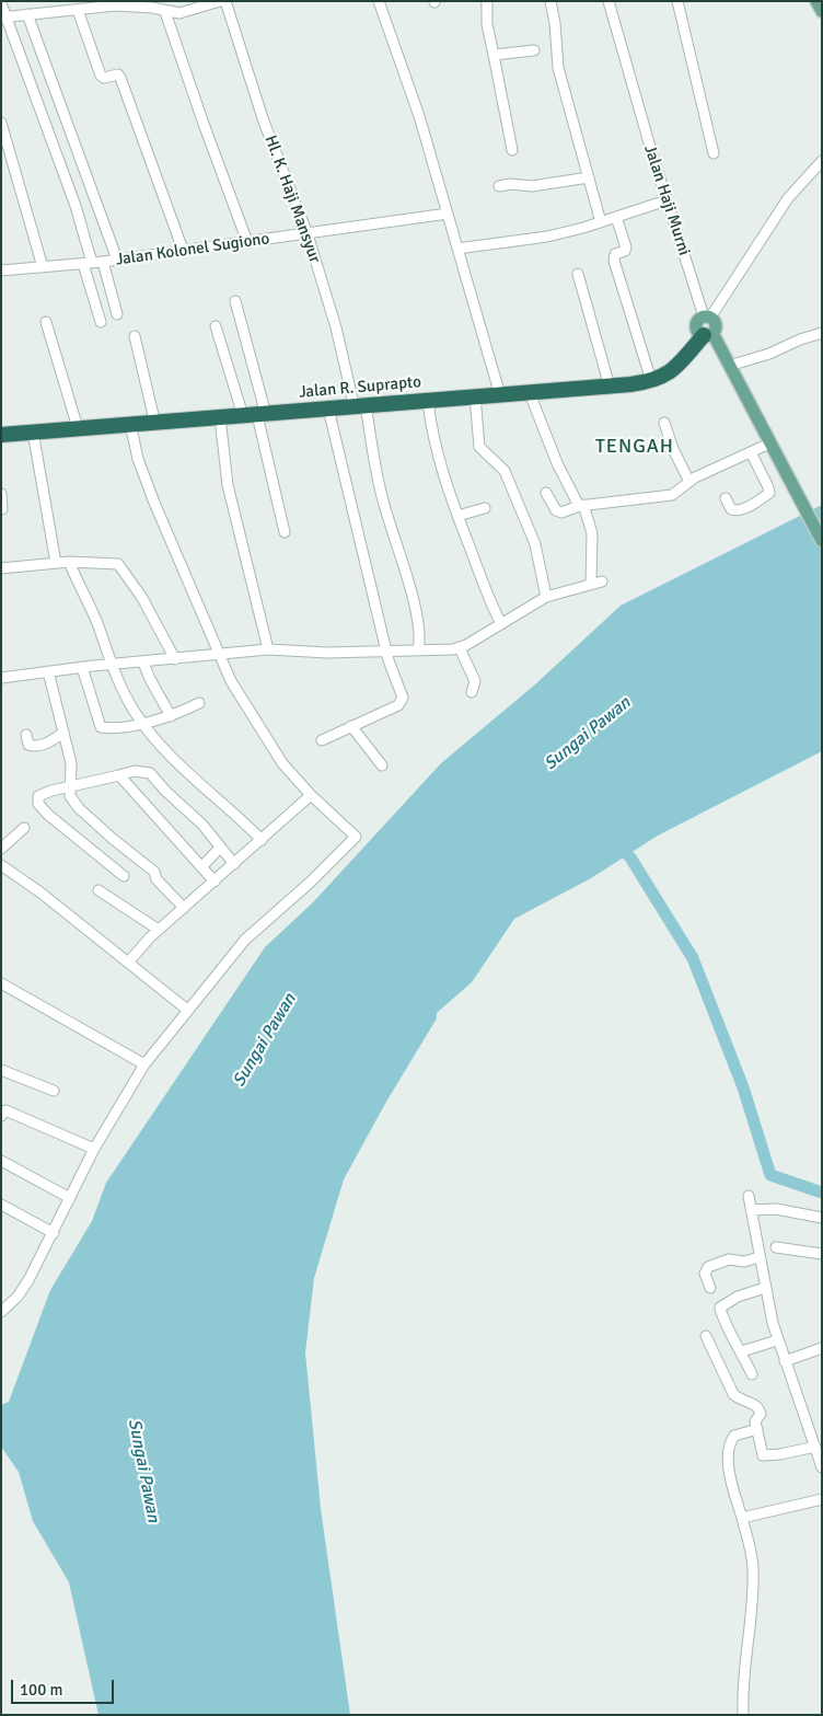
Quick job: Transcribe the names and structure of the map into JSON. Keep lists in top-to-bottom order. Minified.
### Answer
{"streets":{"highway":["Jalan R. Suprapto"],"street":["Hl. K. Haji Mansyur","Jalan Haji Murni","Jalan Kolonel Sugiono"]},"crossings":[["Hl. K. Haji Mansyur","Jalan Kolonel Sugiono"],["Hl. K. Haji Mansyur","Jalan R. Suprapto"],["Jalan Haji Murni","Jalan R. Suprapto"]],"districts":["TENGAH"],"water":["Sungai Pawan"],"scale_bar":"100 m"}
